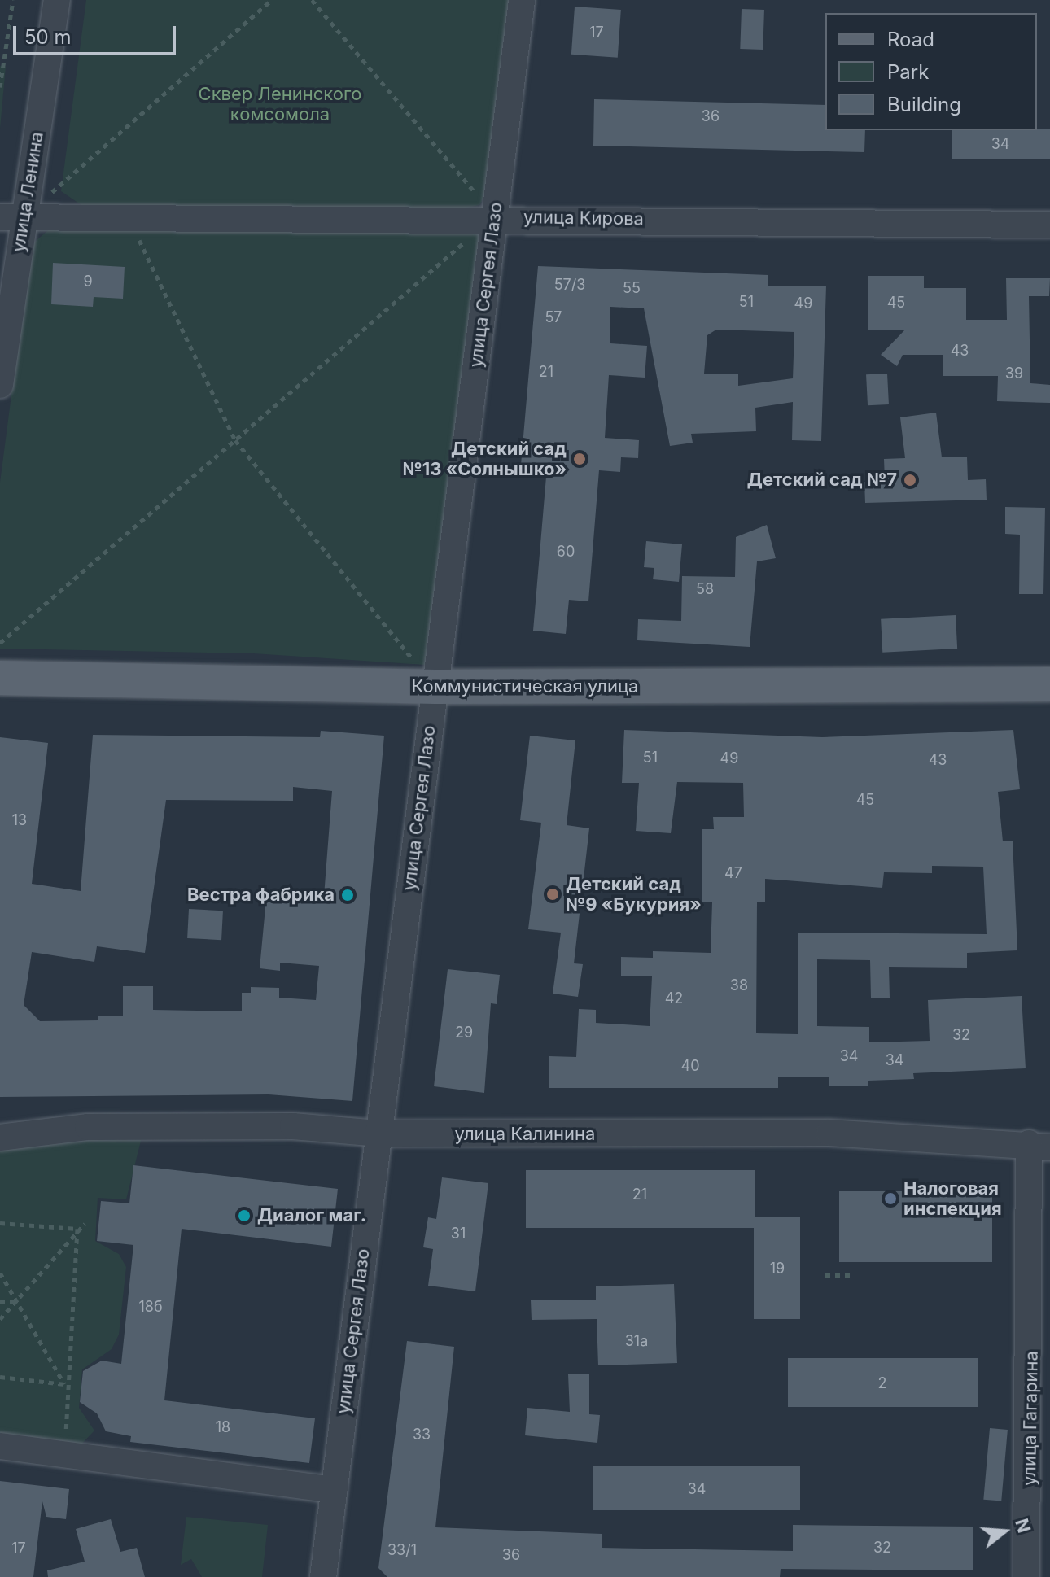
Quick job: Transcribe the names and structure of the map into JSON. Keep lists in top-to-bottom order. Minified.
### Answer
{"streets":{"main road":["Коммунистическая улица"],"street":["улица Ленина","улица Кирова","улица Сергея Лазо","улица Калинина","улица Гагарина"]},"crossings":[["улица Ленина","улица Кирова"],["улица Кирова","улица Сергея Лазо"],["улица Сергея Лазо","Коммунистическая улица"],["улица Сергея Лазо","улица Калинина"],["улица Калинина","улица Гагарина"]],"parks":["Сквер Ленинского комсомола"],"places":["Детский сад №13 «Солнышко»","Детский сад №7","Детский сад №9 «Букурия»","Вестра фабрика","Налоговая инспекция","Диалог маг."],"house_numbers":["17","36","34","9","57/3","55","51","45","49","57","43","21","39","60","58","51","49","43","45","13","47","38","42","29","32","34","34","40","21","31","19","18б","31а","2","18","33","34","32","17","33/1","36"],"legend":["Road","Park","Building"],"scale_bar":"50 m","north":"right"}
